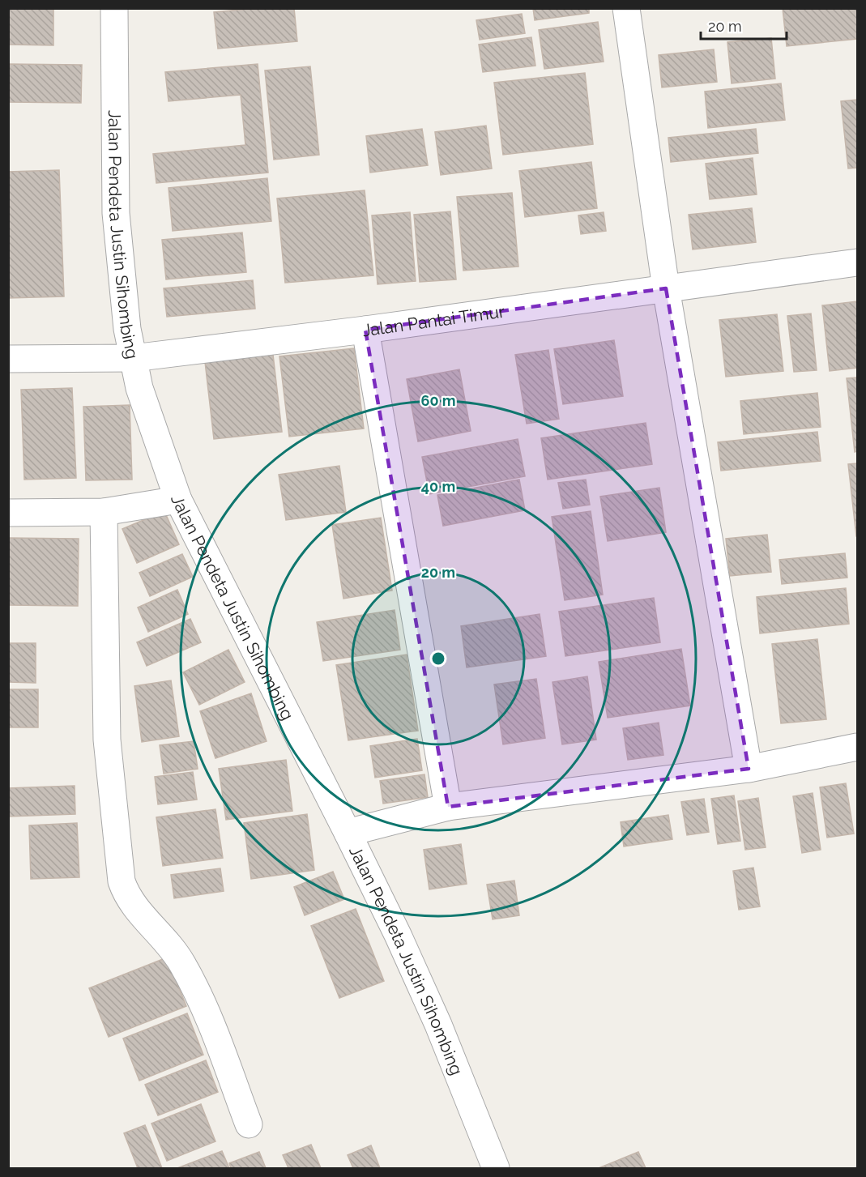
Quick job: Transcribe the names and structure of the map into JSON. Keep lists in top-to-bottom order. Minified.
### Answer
{"streets":{"street":["Jalan Pendeta Justin Sihombing","Jalan Pantai Timur"]},"crossings":[["Jalan Pendeta Justin Sihombing","Jalan Pantai Timur"]],"scale_bar":"20 m","rings":["60 m","40 m","20 m"]}
